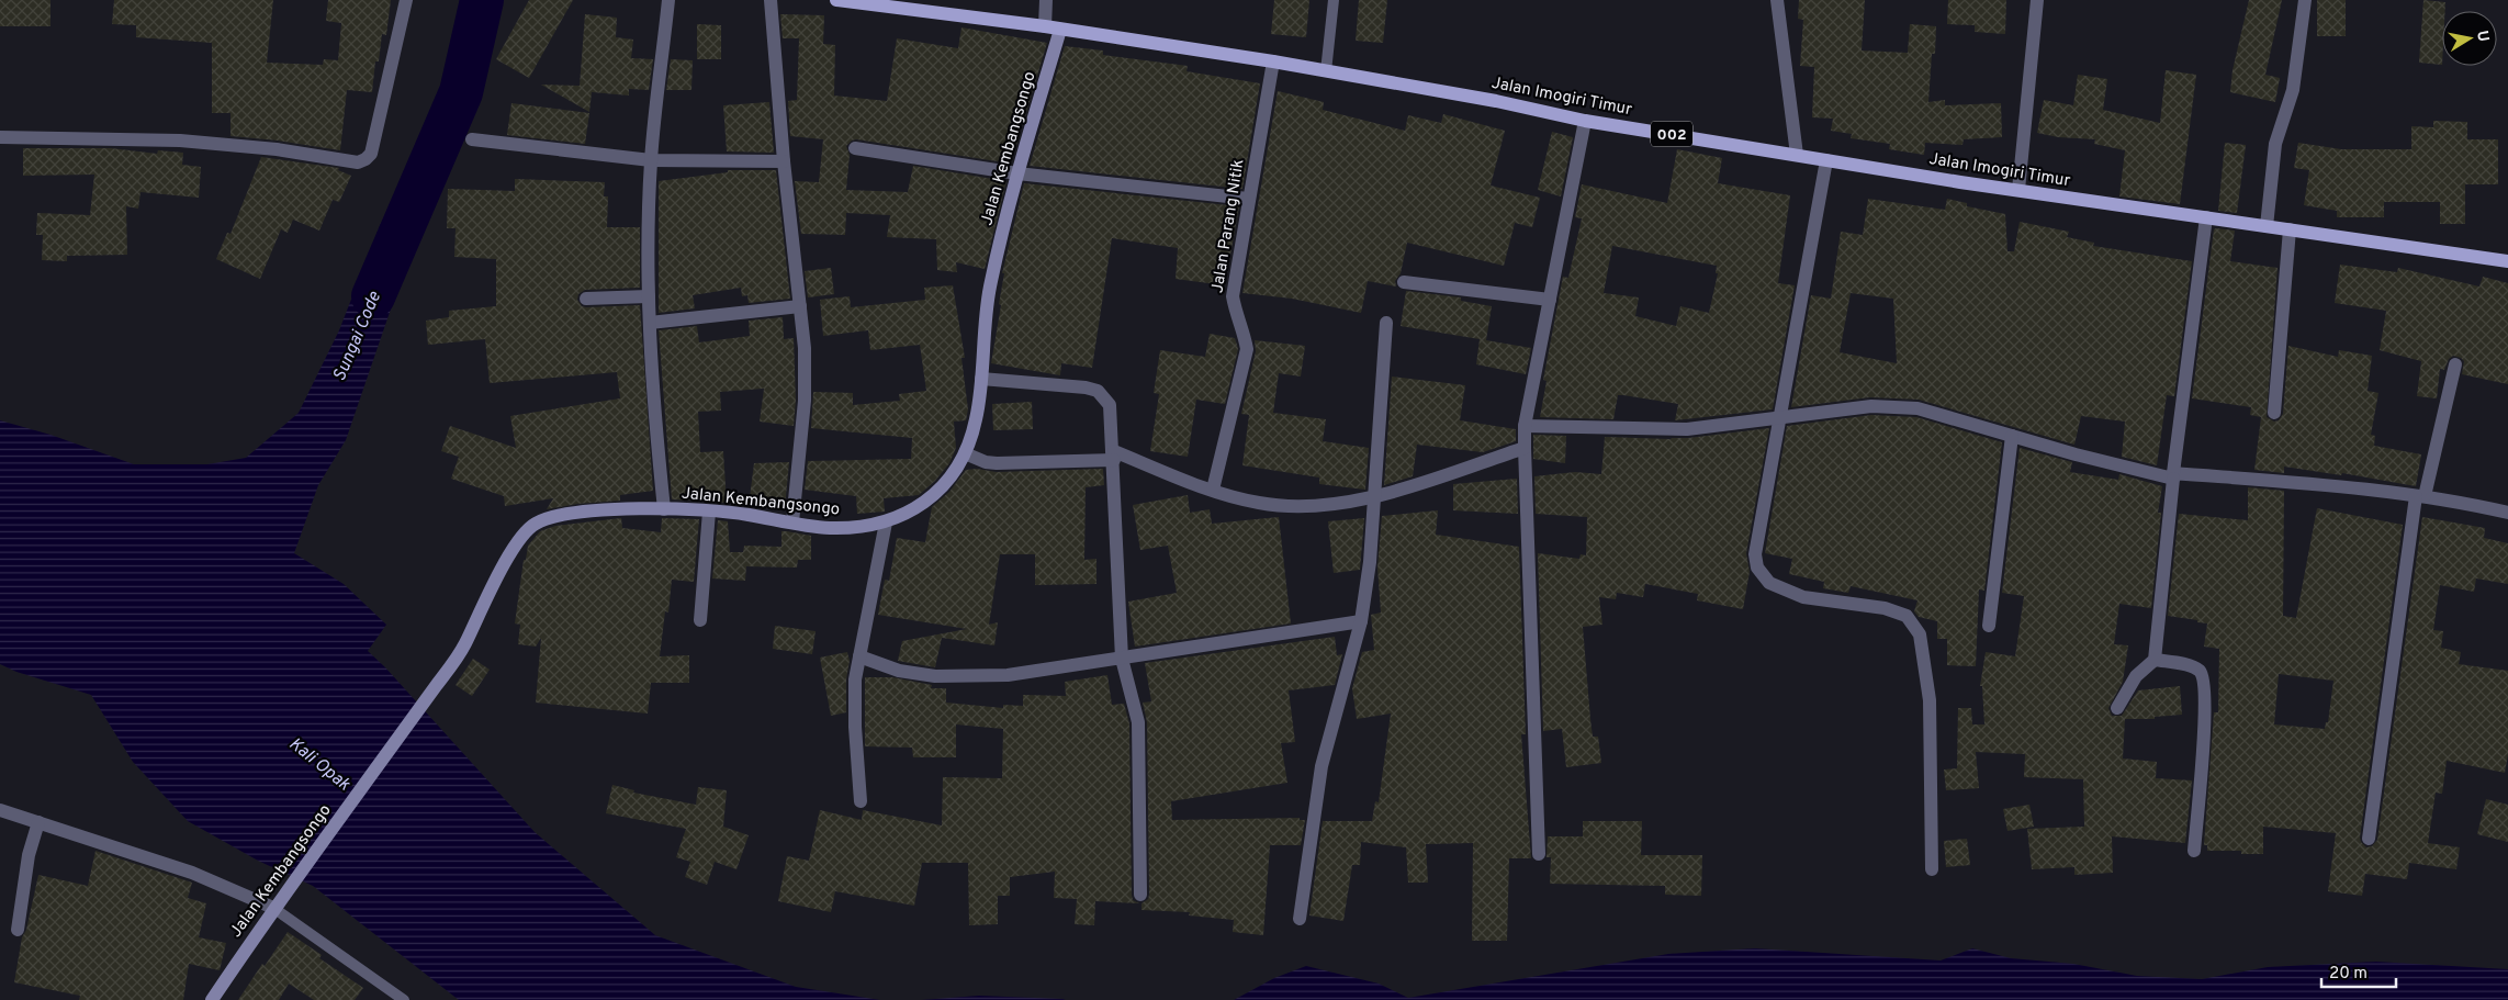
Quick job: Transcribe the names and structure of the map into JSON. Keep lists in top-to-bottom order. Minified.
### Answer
{"streets":{"main road":["Jalan Imogiri Timur","002"],"street":["Jalan Kembangsongo","Jalan Parang Nitik"]},"crossings":[["Jalan Imogiri Timur","Jalan Kembangsongo"],["Jalan Imogiri Timur","Jalan Parang Nitik"]],"water":["Sungai Code","Kali Opak"],"scale_bar":"20 m","north":"right"}
